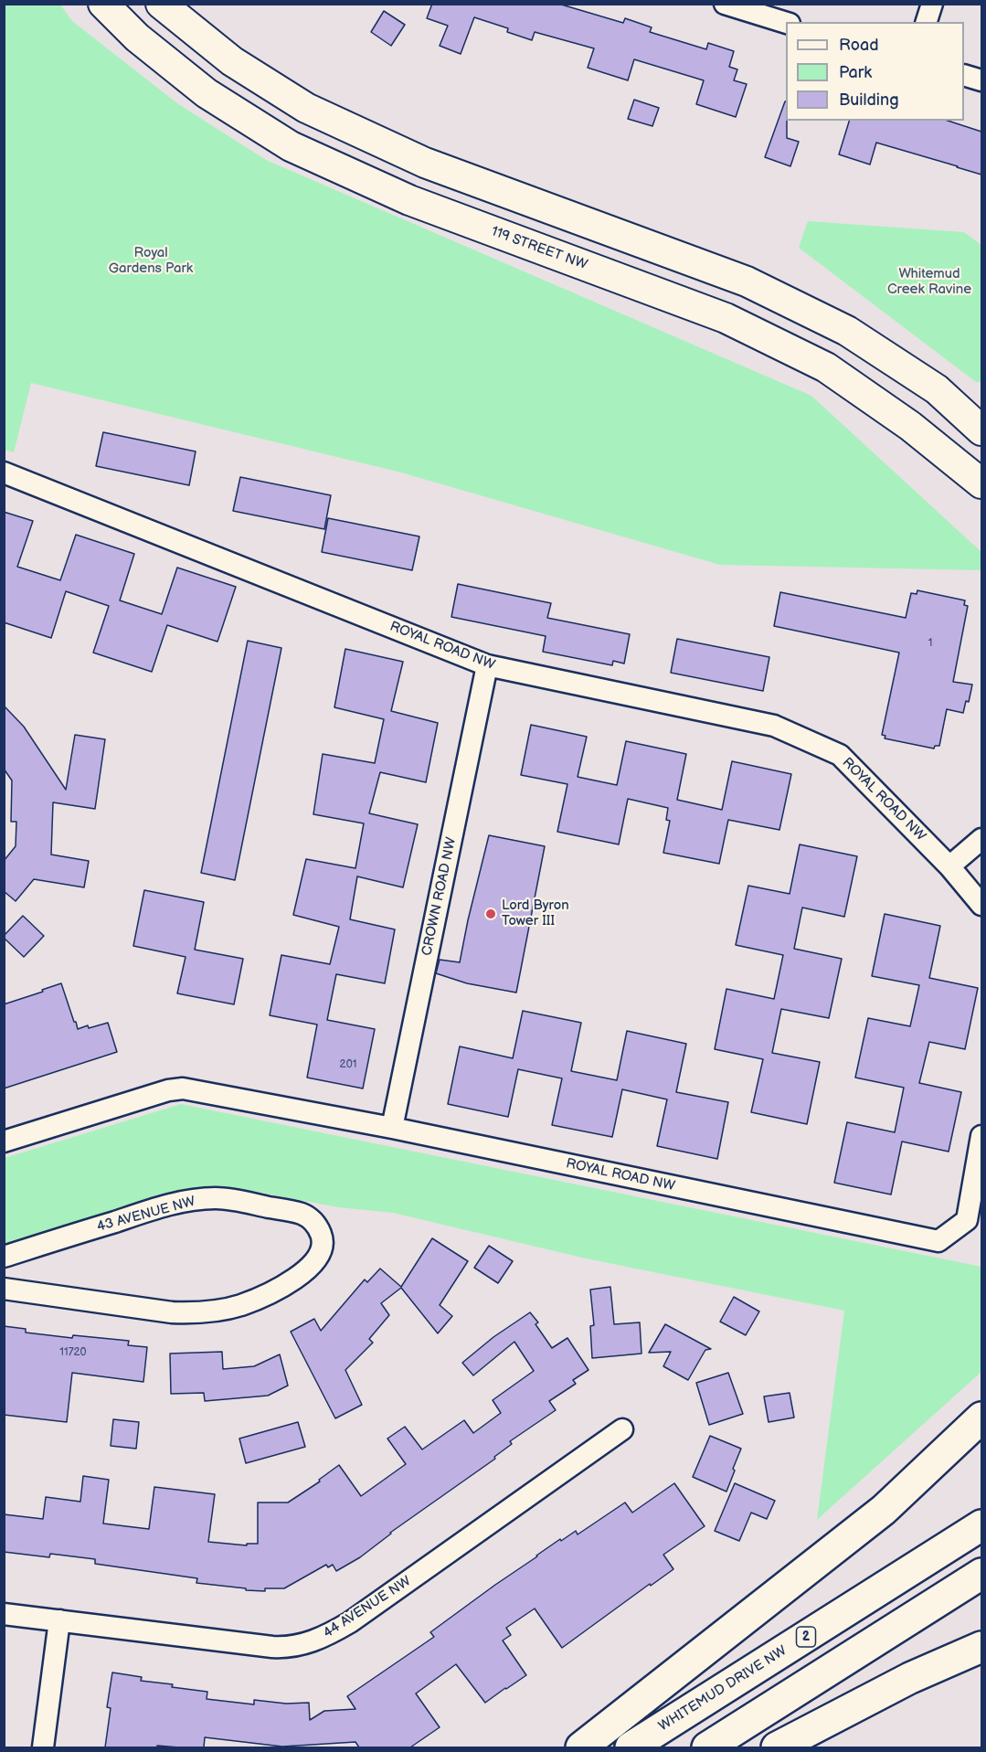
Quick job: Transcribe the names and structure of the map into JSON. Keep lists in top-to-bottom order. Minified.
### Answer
{"streets":{"highway":["2","WHITEMUD DRIVE NW"],"main road":["119 STREET NW"],"street":["ROYAL ROAD NW","CROWN ROAD NW","43 AVENUE NW","44 AVENUE NW"]},"crossings":[["ROYAL ROAD NW","CROWN ROAD NW"]],"parks":["Royal Gardens Park","Whitemud Creek Ravine"],"places":["Lord Byron Tower III"],"house_numbers":["1","201","11720"],"legend":["Road","Park","Building"]}
